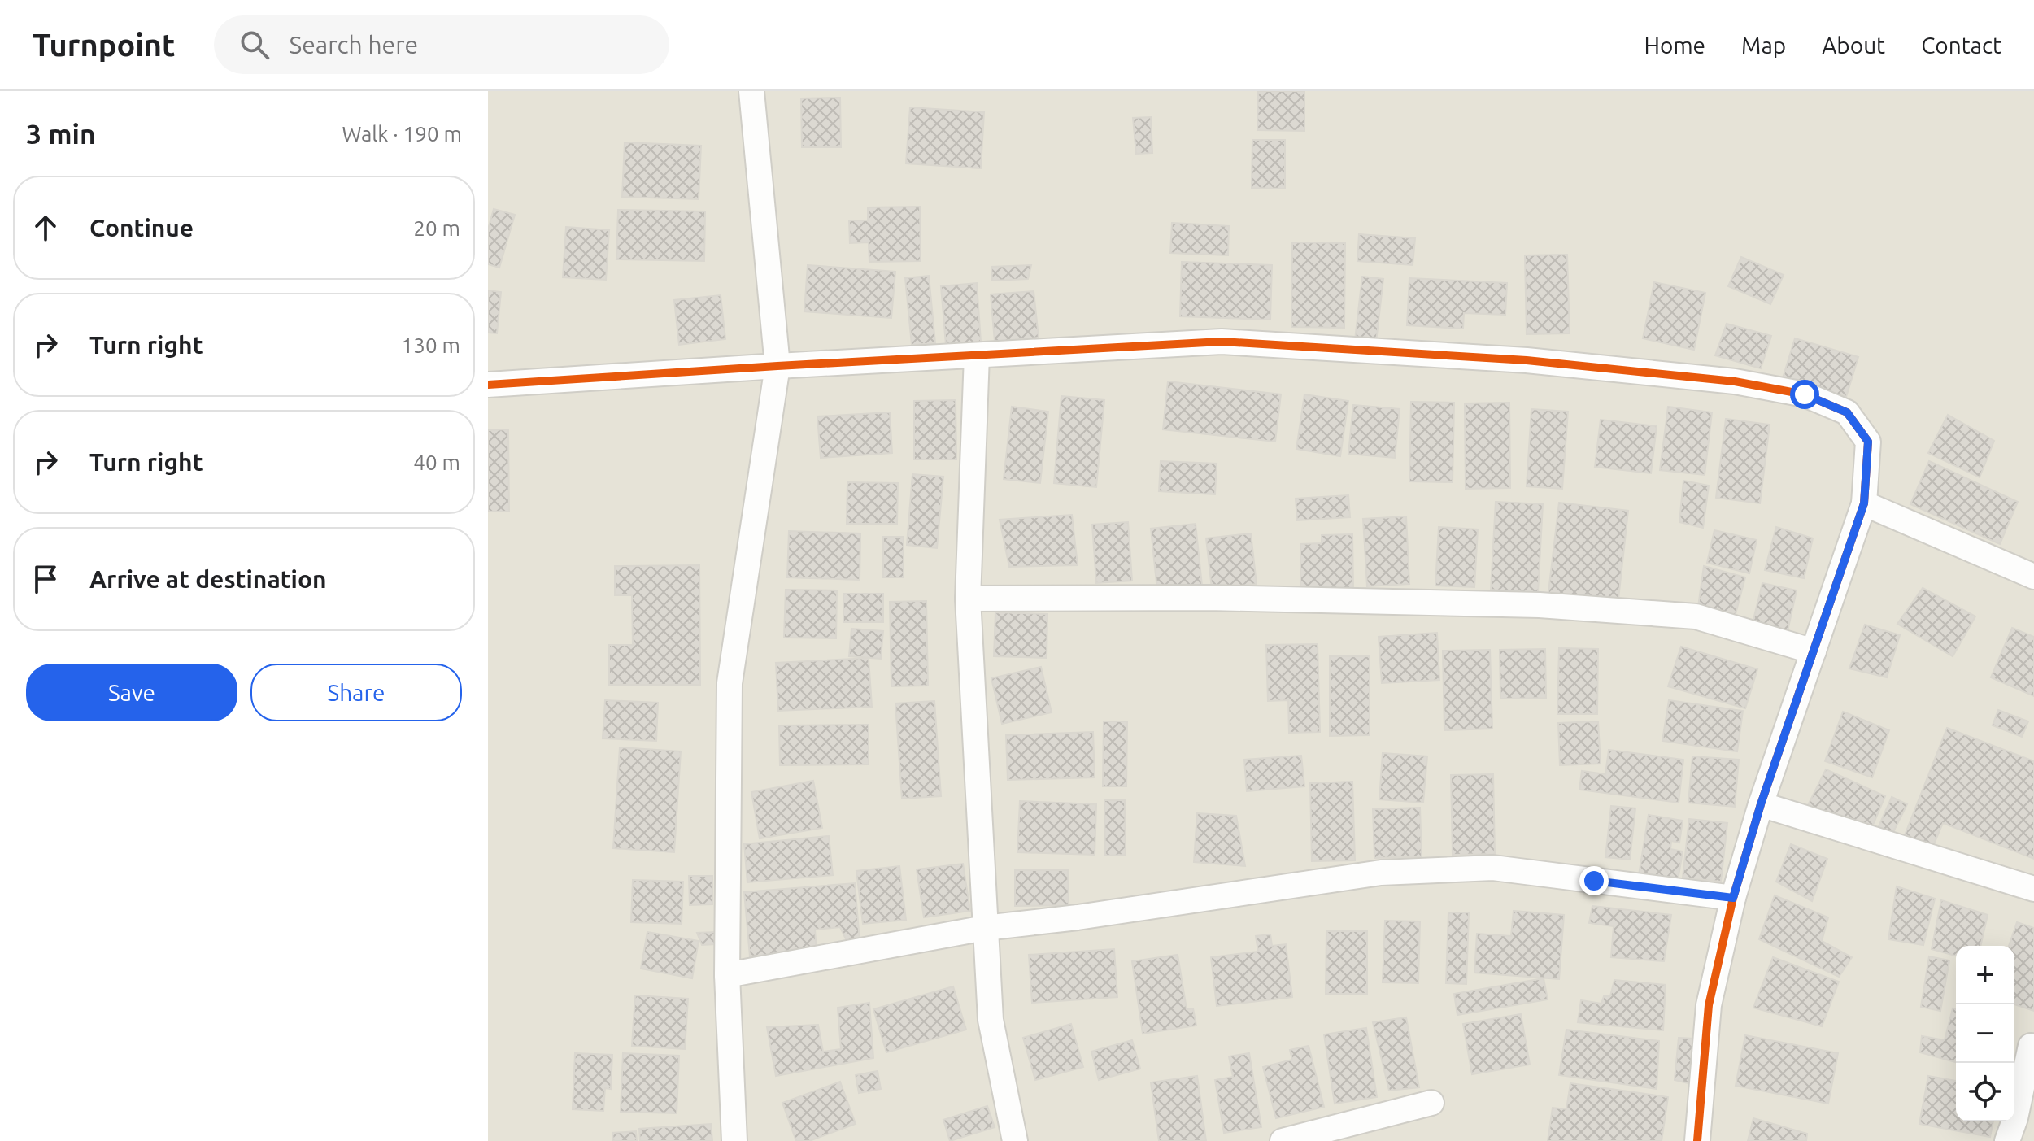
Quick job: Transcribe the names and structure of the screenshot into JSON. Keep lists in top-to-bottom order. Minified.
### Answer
{"page":{"header":"Turnpoint","search":"Search here","nav":["Home","Map","About","Contact"],"heading":["3 min","Walk · 190 m"],"list":[["Continue","20 m"],["Turn right","130 m"],["Turn right","40 m"],"Arrive at destination"],"buttons":["Save","Share"],"map_buttons":["+","−"]}}
